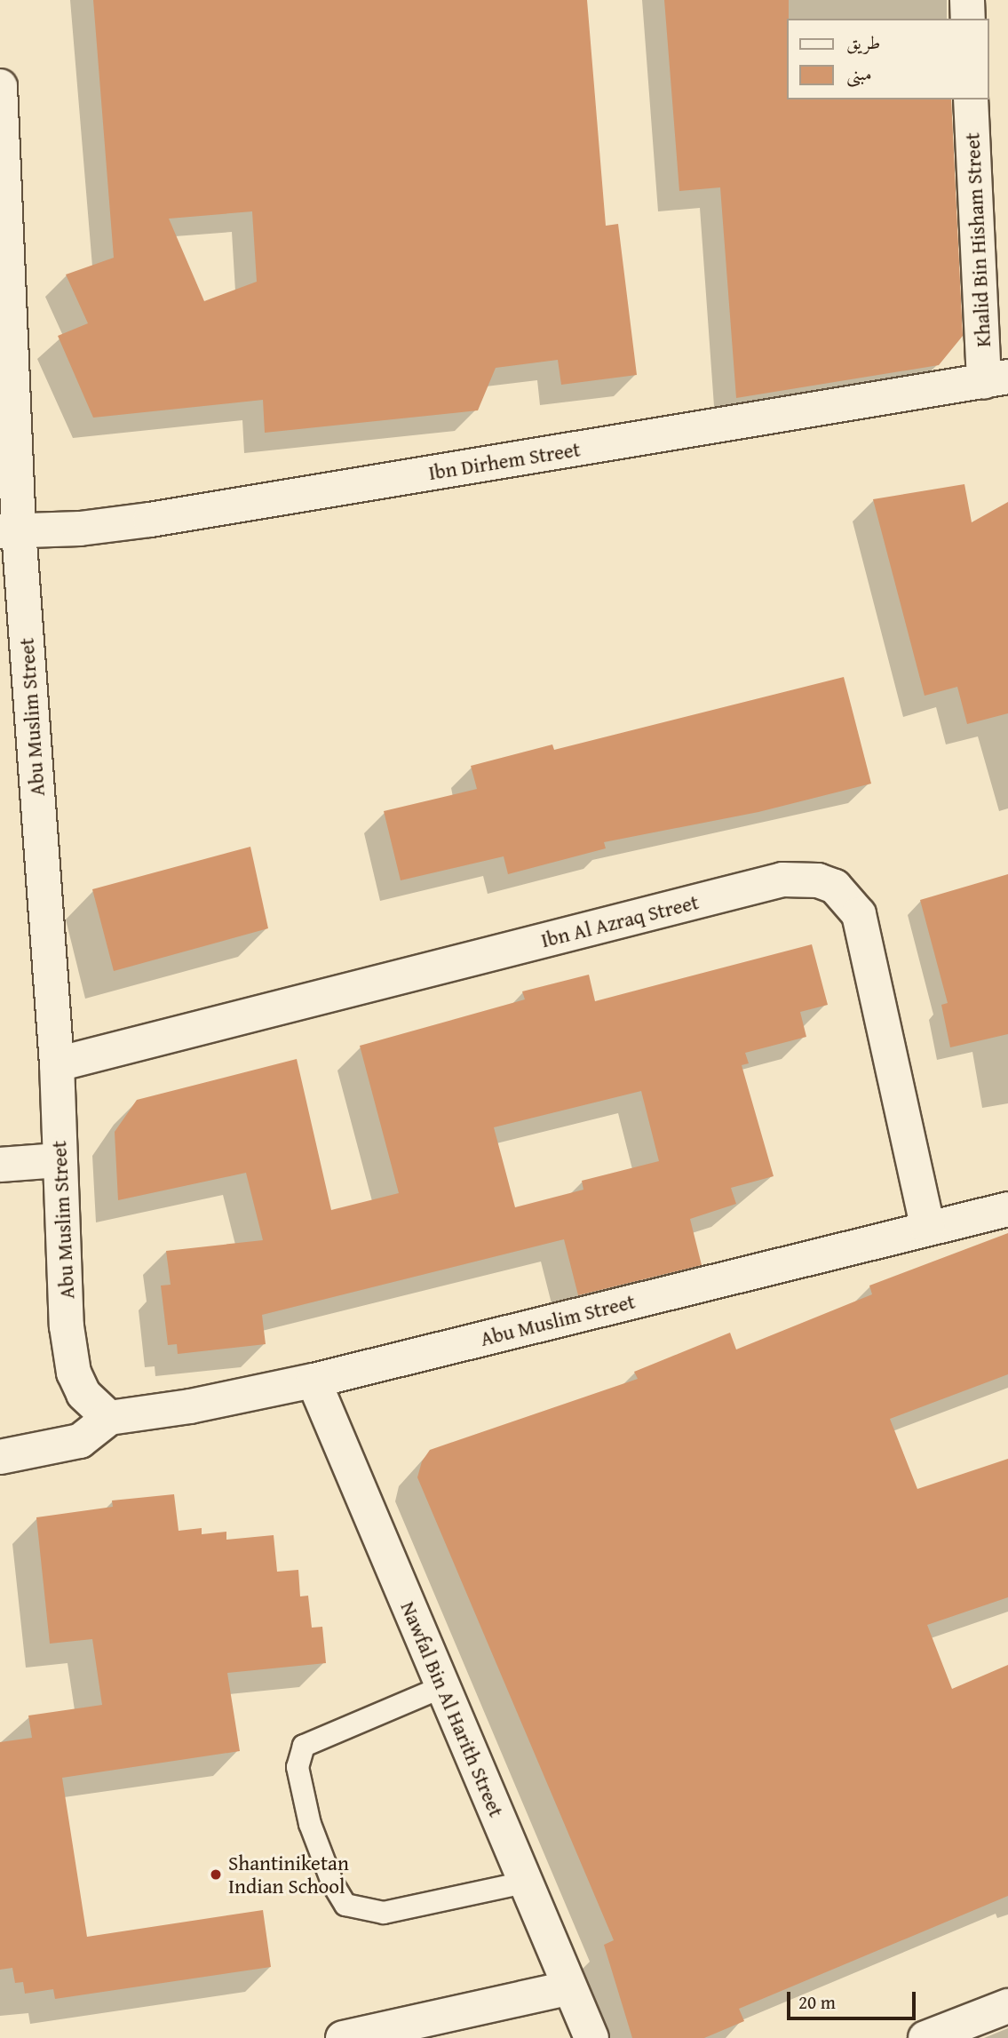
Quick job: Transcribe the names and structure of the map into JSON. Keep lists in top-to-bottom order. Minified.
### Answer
{"streets":{"street":["Khalid Bin Hisham Street","Ibn Dirhem Street","Abu Muslim Street","Ibn Al Azraq Street","Nawfal Bin Al Harith Street"]},"crossings":[["Khalid Bin Hisham Street","Ibn Dirhem Street"],["Ibn Dirhem Street","Abu Muslim Street"],["Abu Muslim Street","Ibn Al Azraq Street"],["Abu Muslim Street","Nawfal Bin Al Harith Street"]],"places":["Shantiniketan Indian School"],"legend":["طريق","مبنى"],"scale_bar":"20 m"}
